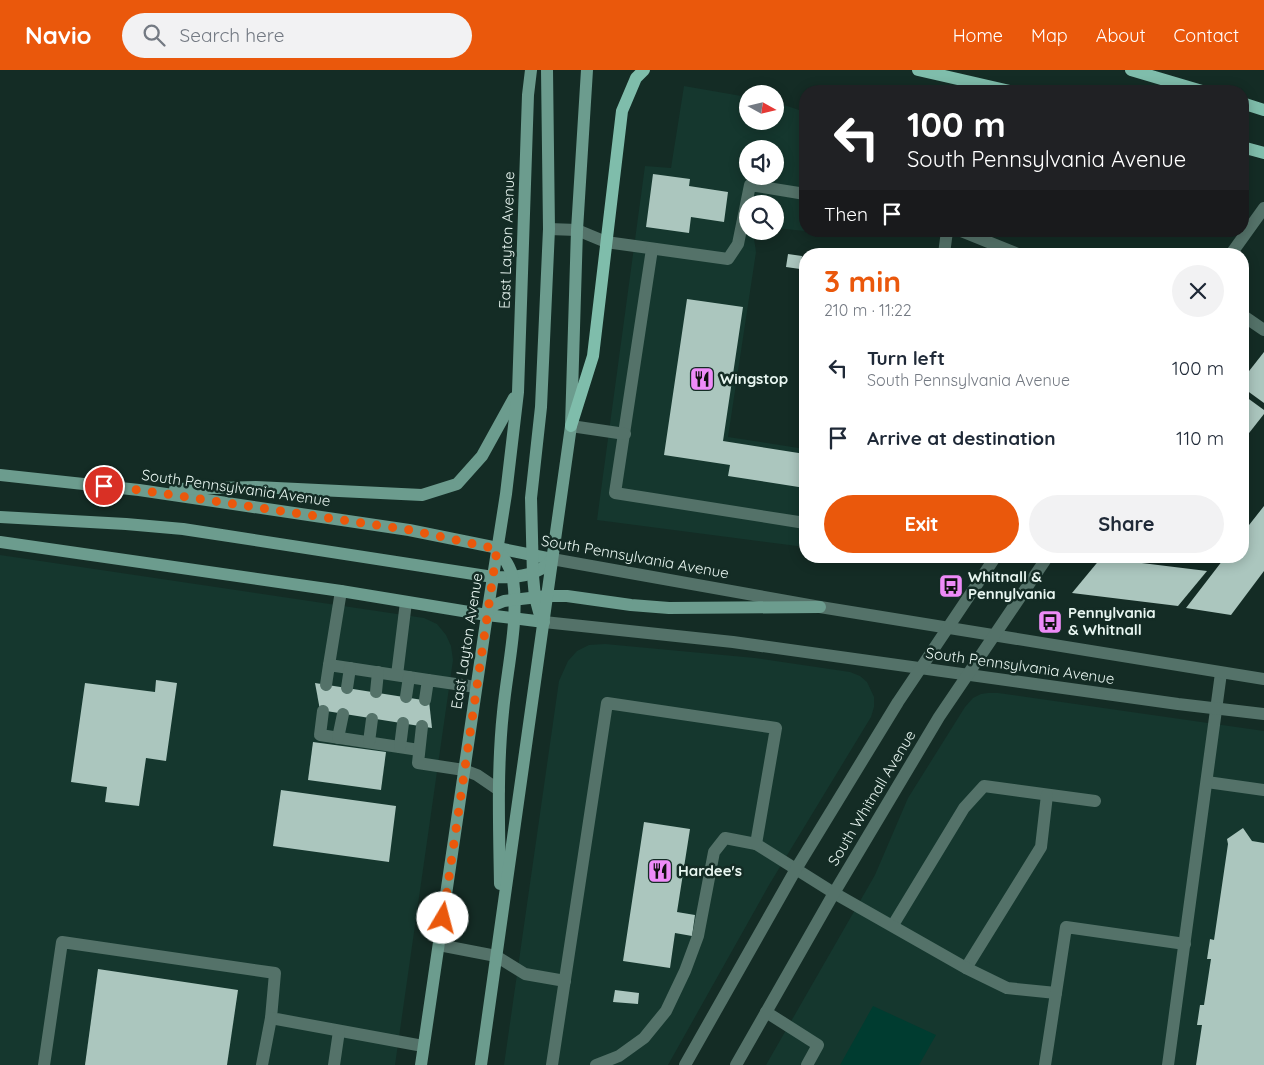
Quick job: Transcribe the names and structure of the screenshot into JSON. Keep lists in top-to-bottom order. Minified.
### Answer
{"streets":{"main road":["East Layton Avenue","South Pennsylvania Avenue"],"street":["South Whitnall Avenue"]},"crossings":[["East Layton Avenue","South Pennsylvania Avenue"],["South Pennsylvania Avenue","South Whitnall Avenue"]],"places":{"restaurant":["Wingstop","Hardee's"],"bus stop":["Whitnall & Pennylvania","Pennylvania & Whitnall"]},"north":"right","page":{"header":"Navio","search":"Search here","nav":["Home","Map","About","Contact"],"turn":["100 m","South Pennsylvania Avenue"],"then":"Then","heading":["3 min","210 m · 11:22"],"list":[{"name":"Turn left","note":"South Pennsylvania Avenue","value":"100 m"},{"name":"Arrive at destination","value":"110 m"}],"buttons":["Exit","Share"]}}
